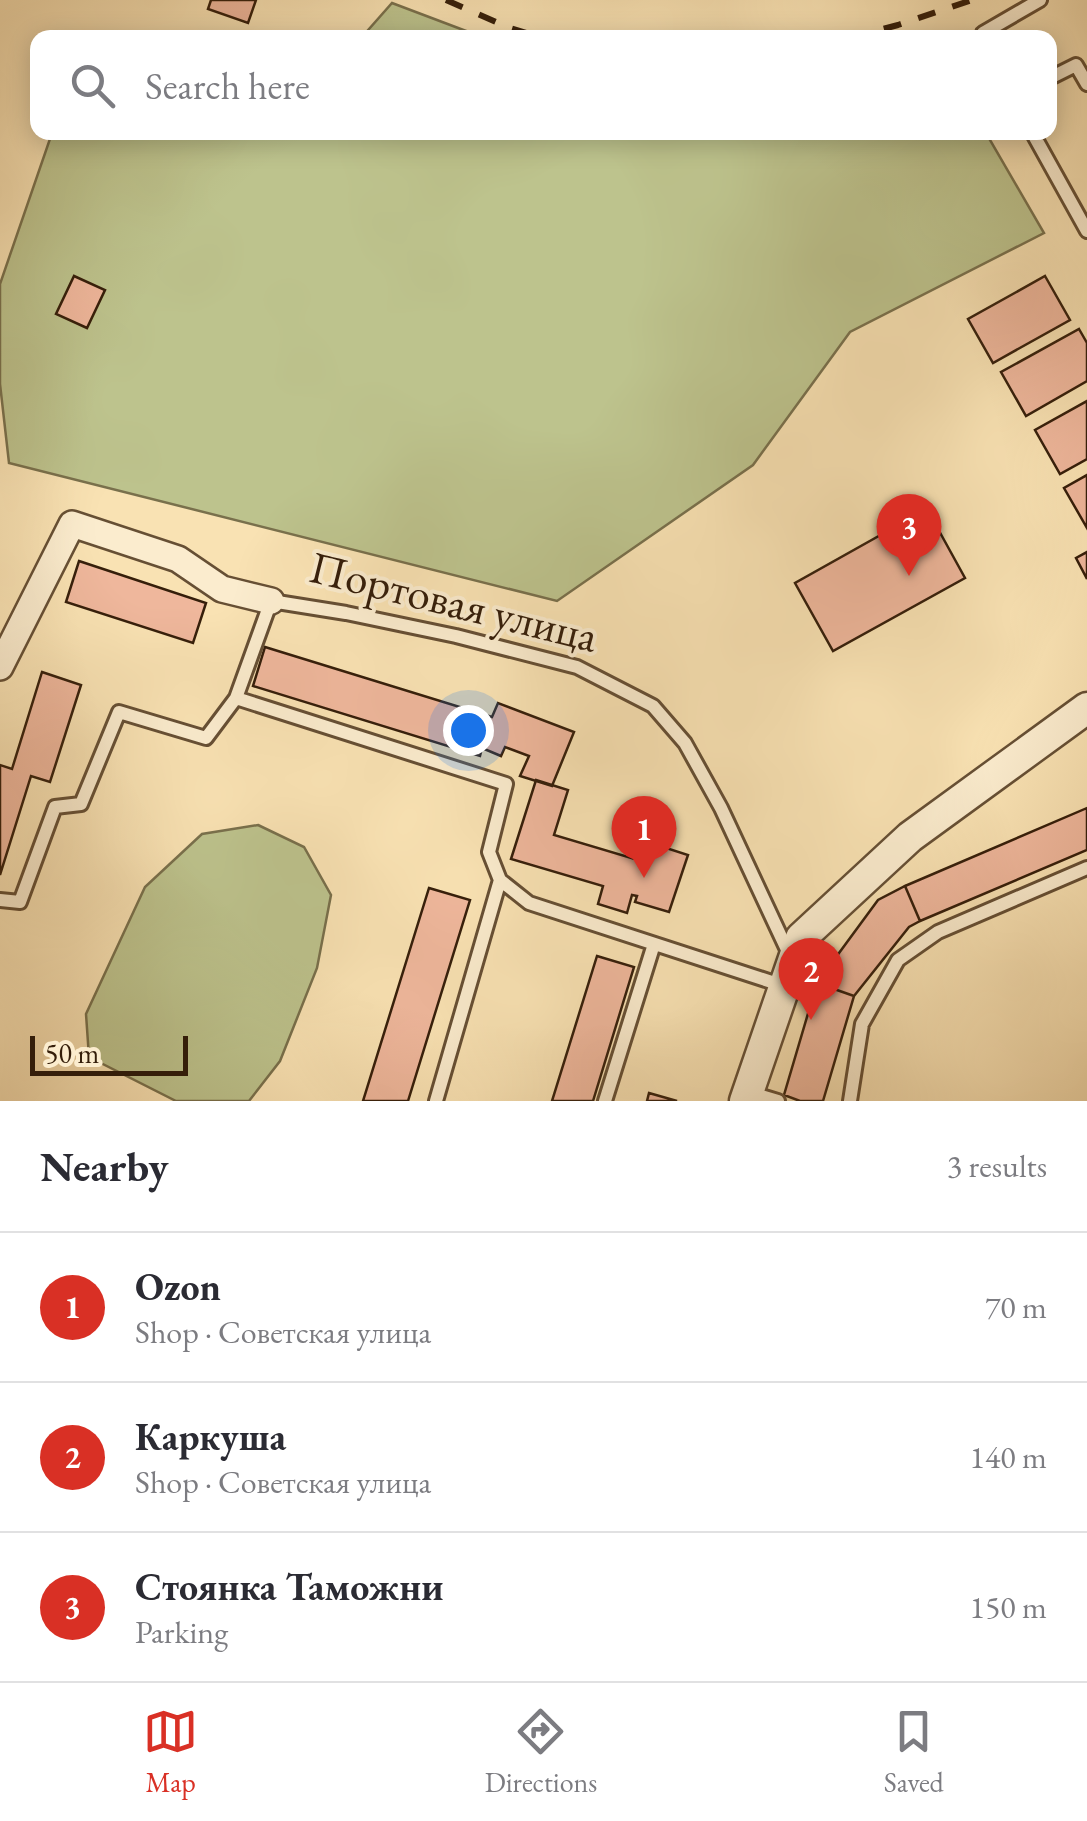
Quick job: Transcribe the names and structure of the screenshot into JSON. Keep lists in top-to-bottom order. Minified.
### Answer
{"streets":{"street":["Портовая улица"]},"scale_bar":"50 m","page":{"search":"Search here","pins":["3","1","2"],"scale":"50 m","heading":["Nearby","3 results"],"list":[{"mark":"1","name":"Ozon","note":"Shop · Советская улица","value":"70 m"},{"mark":"2","name":"Каркуша","note":"Shop · Советская улица","value":"140 m"},{"mark":"3","name":"Стоянка Таможни","note":"Parking","value":"150 m"}],"nav":["Map","Directions","Saved"]}}
